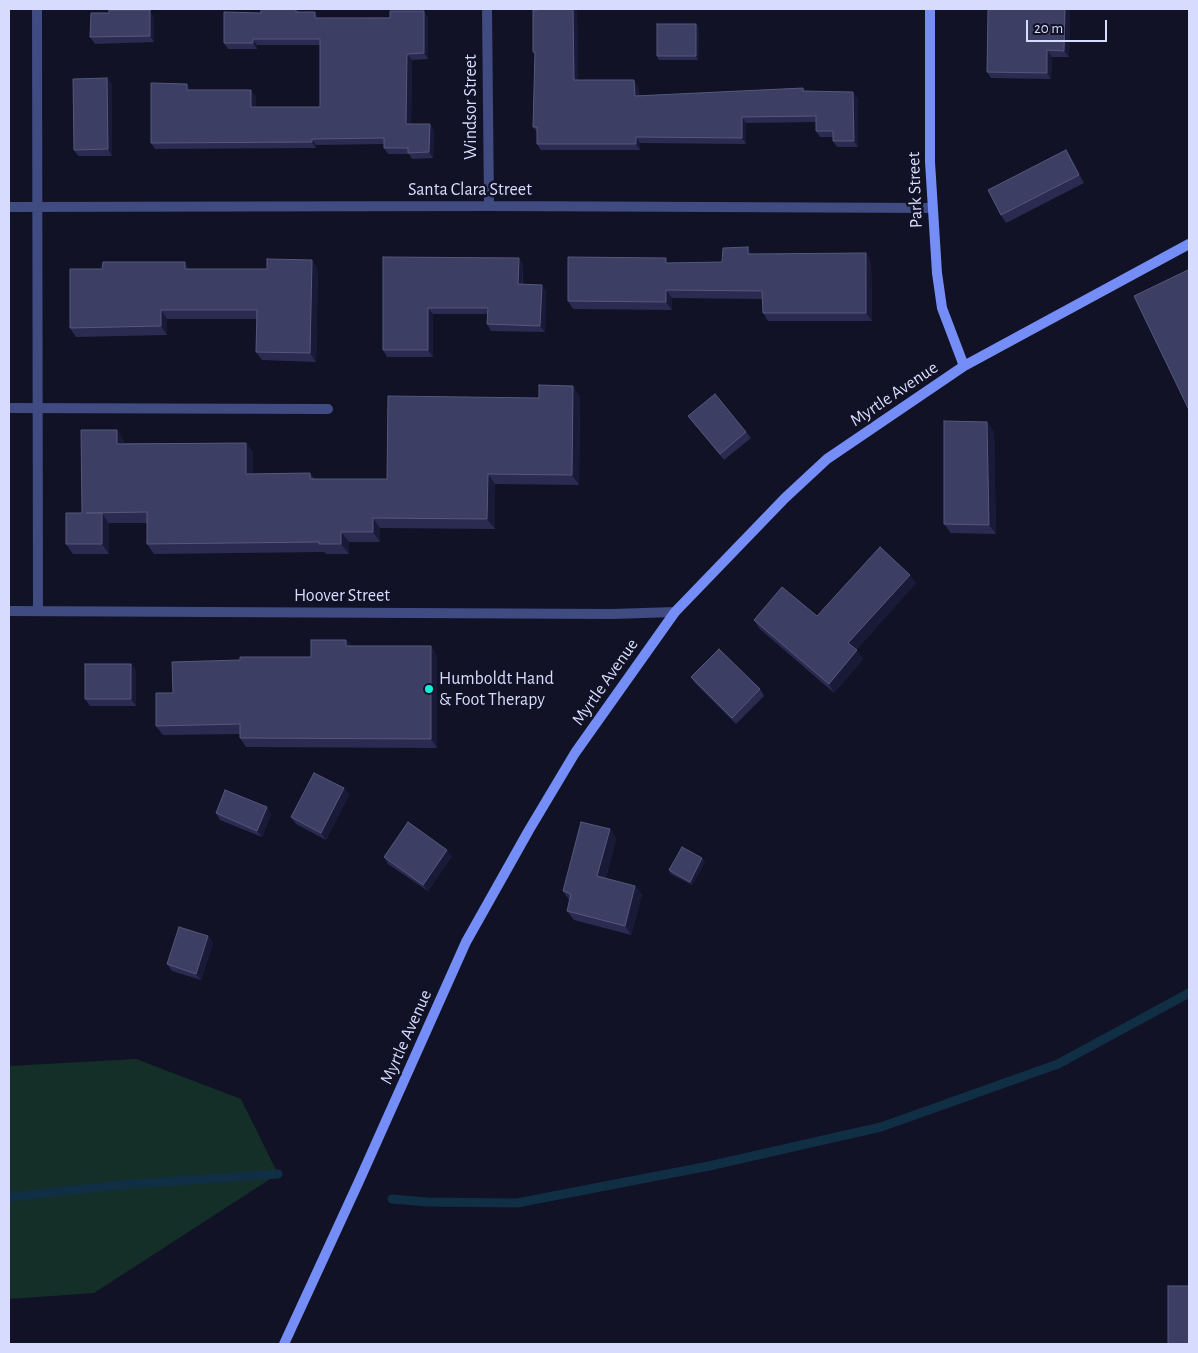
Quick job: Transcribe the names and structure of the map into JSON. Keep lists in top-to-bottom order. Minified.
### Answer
{"streets":{"main road":["Park Street","Myrtle Avenue"],"street":["Windsor Street","Santa Clara Street","Hoover Street"]},"crossings":[["Windsor Street","Santa Clara Street"],["Santa Clara Street","Park Street"],["Park Street","Myrtle Avenue"],["Myrtle Avenue","Hoover Street"]],"places":["Humboldt Hand & Foot Therapy"],"scale_bar":"20 m"}
